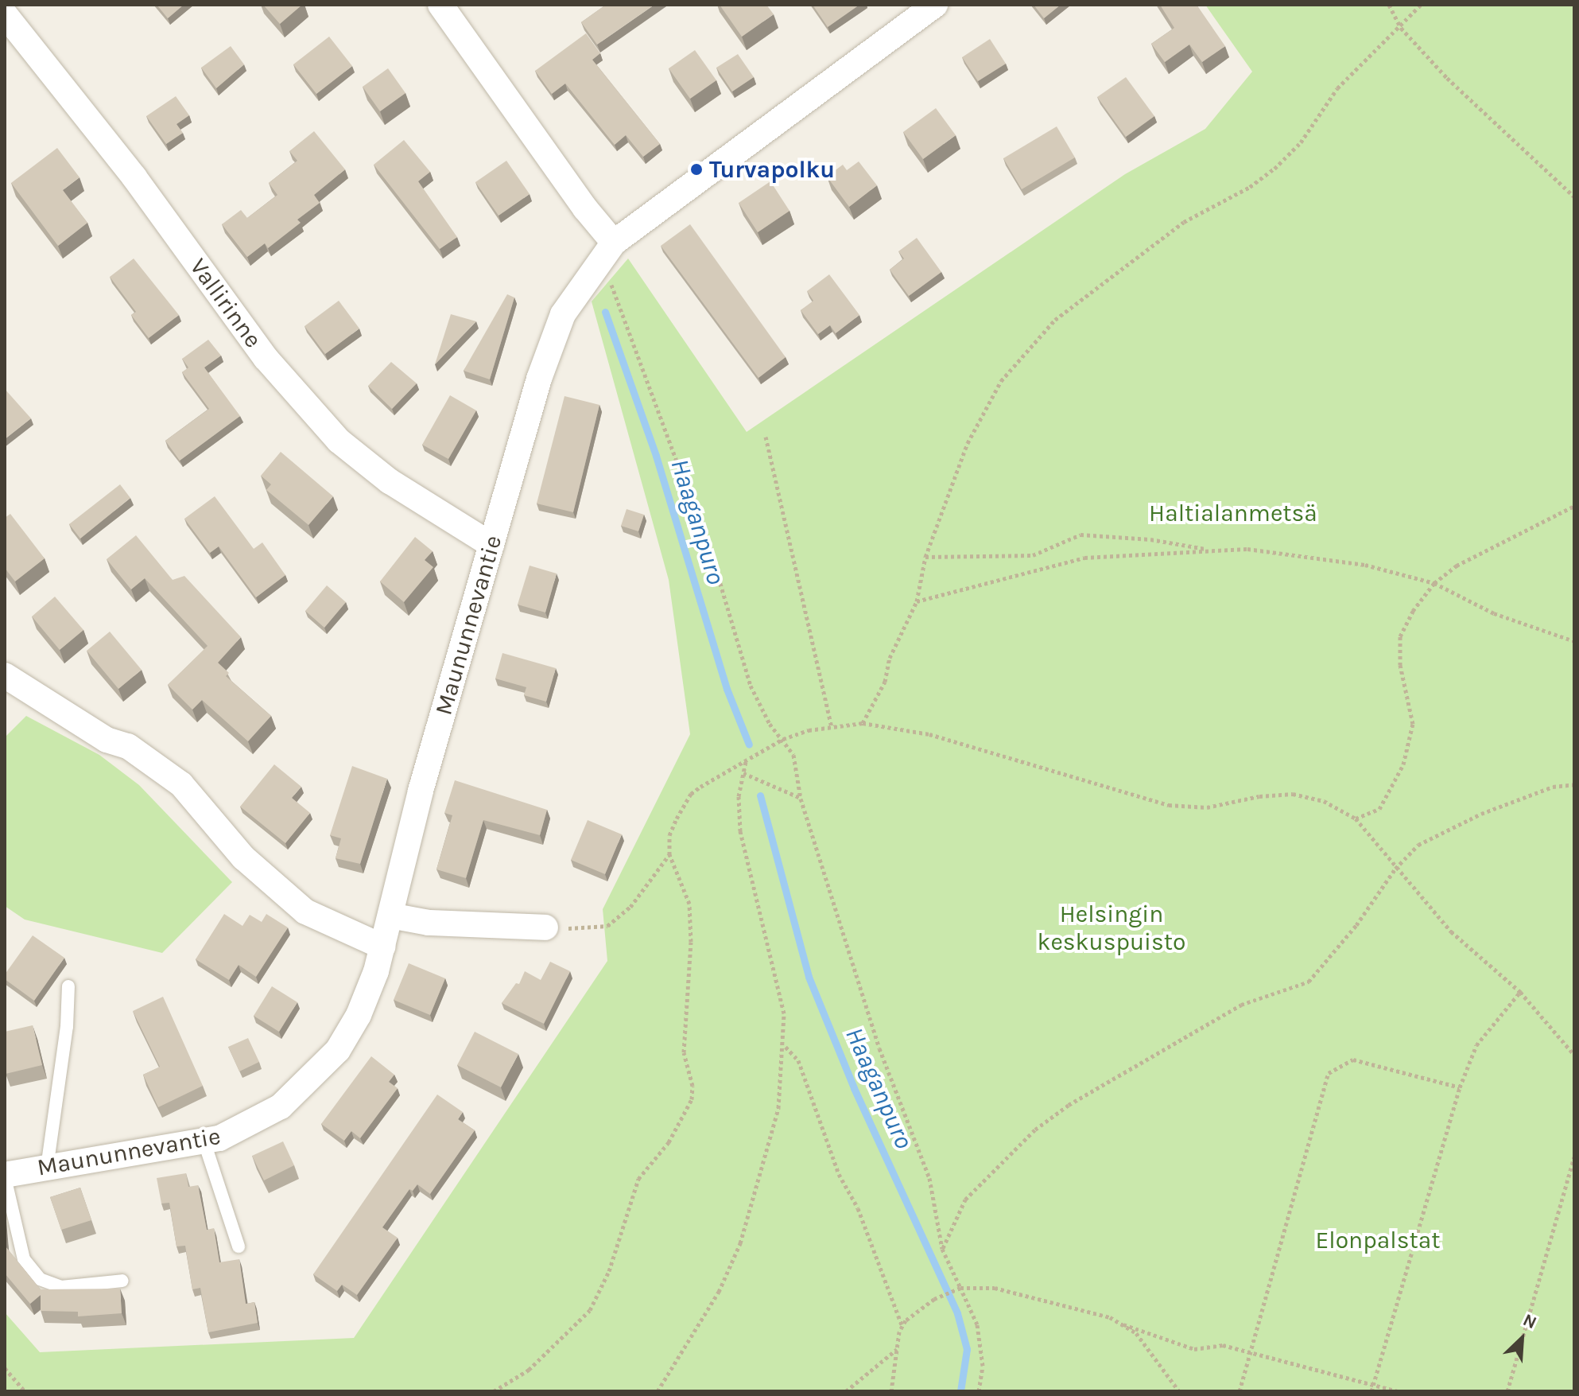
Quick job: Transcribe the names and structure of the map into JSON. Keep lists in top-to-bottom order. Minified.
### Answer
{"streets":{"street":["Vallirinne","Maununnevantie"]},"crossings":[["Vallirinne","Maununnevantie"]],"water":["Haaganpuro"],"parks":["Haltialanmetsä","Helsingin keskuspuisto","Elonpalstat"],"places":["Turvapolku"],"north":"top right"}
